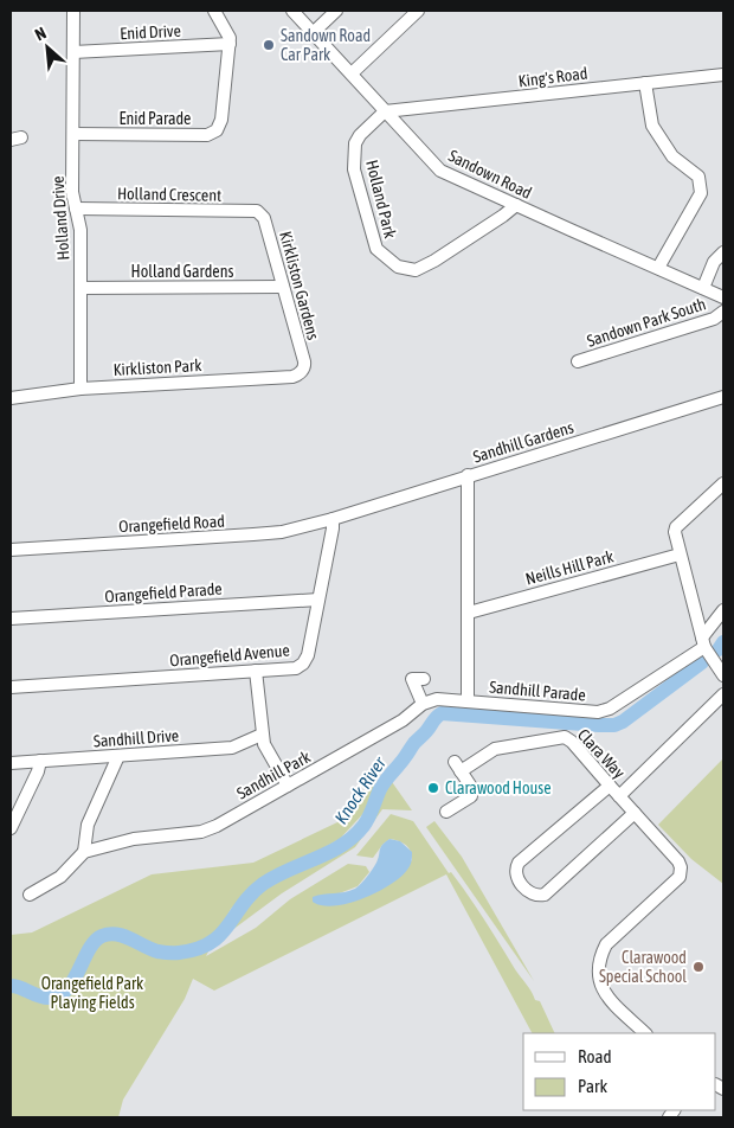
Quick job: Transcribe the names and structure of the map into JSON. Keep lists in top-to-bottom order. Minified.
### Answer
{"streets":{"street":["Enid Drive","King's Road","Enid Parade","Sandown Road","Holland Crescent","Holland Park","Holland Drive","Holland Gardens","Kirkliston Gardens","Sandown Park South","Kirkliston Park","Sandhill Gardens","Orangefield Road","Neills Hill Park","Orangefield Parade","Orangefield Avenue","Sandhill Parade","Sandhill Drive","Clara Way","Sandhill Park"]},"crossings":[["Enid Drive","Enid Parade"],["Enid Drive","Holland Drive"],["King's Road","Sandown Road"],["King's Road","Holland Park"],["Enid Parade","Holland Drive"],["Sandown Road","Holland Park"],["Holland Crescent","Holland Drive"],["Holland Crescent","Kirkliston Gardens"],["Holland Drive","Holland Gardens"],["Holland Drive","Kirkliston Park"],["Holland Gardens","Kirkliston Gardens"],["Kirkliston Gardens","Kirkliston Park"],["Sandhill Gardens","Orangefield Road"],["Sandhill Gardens","Orangefield Avenue"],["Sandhill Gardens","Sandhill Parade"],["Orangefield Road","Orangefield Avenue"],["Neills Hill Park","Sandhill Parade"],["Orangefield Parade","Orangefield Avenue"]],"water":["Knock River"],"parks":["Orangefield Park Playing Fields"],"places":["Sandown Road Car Park","Clarawood House","Clarawood Special School"],"legend":["Road","Park"],"north":"top left"}
